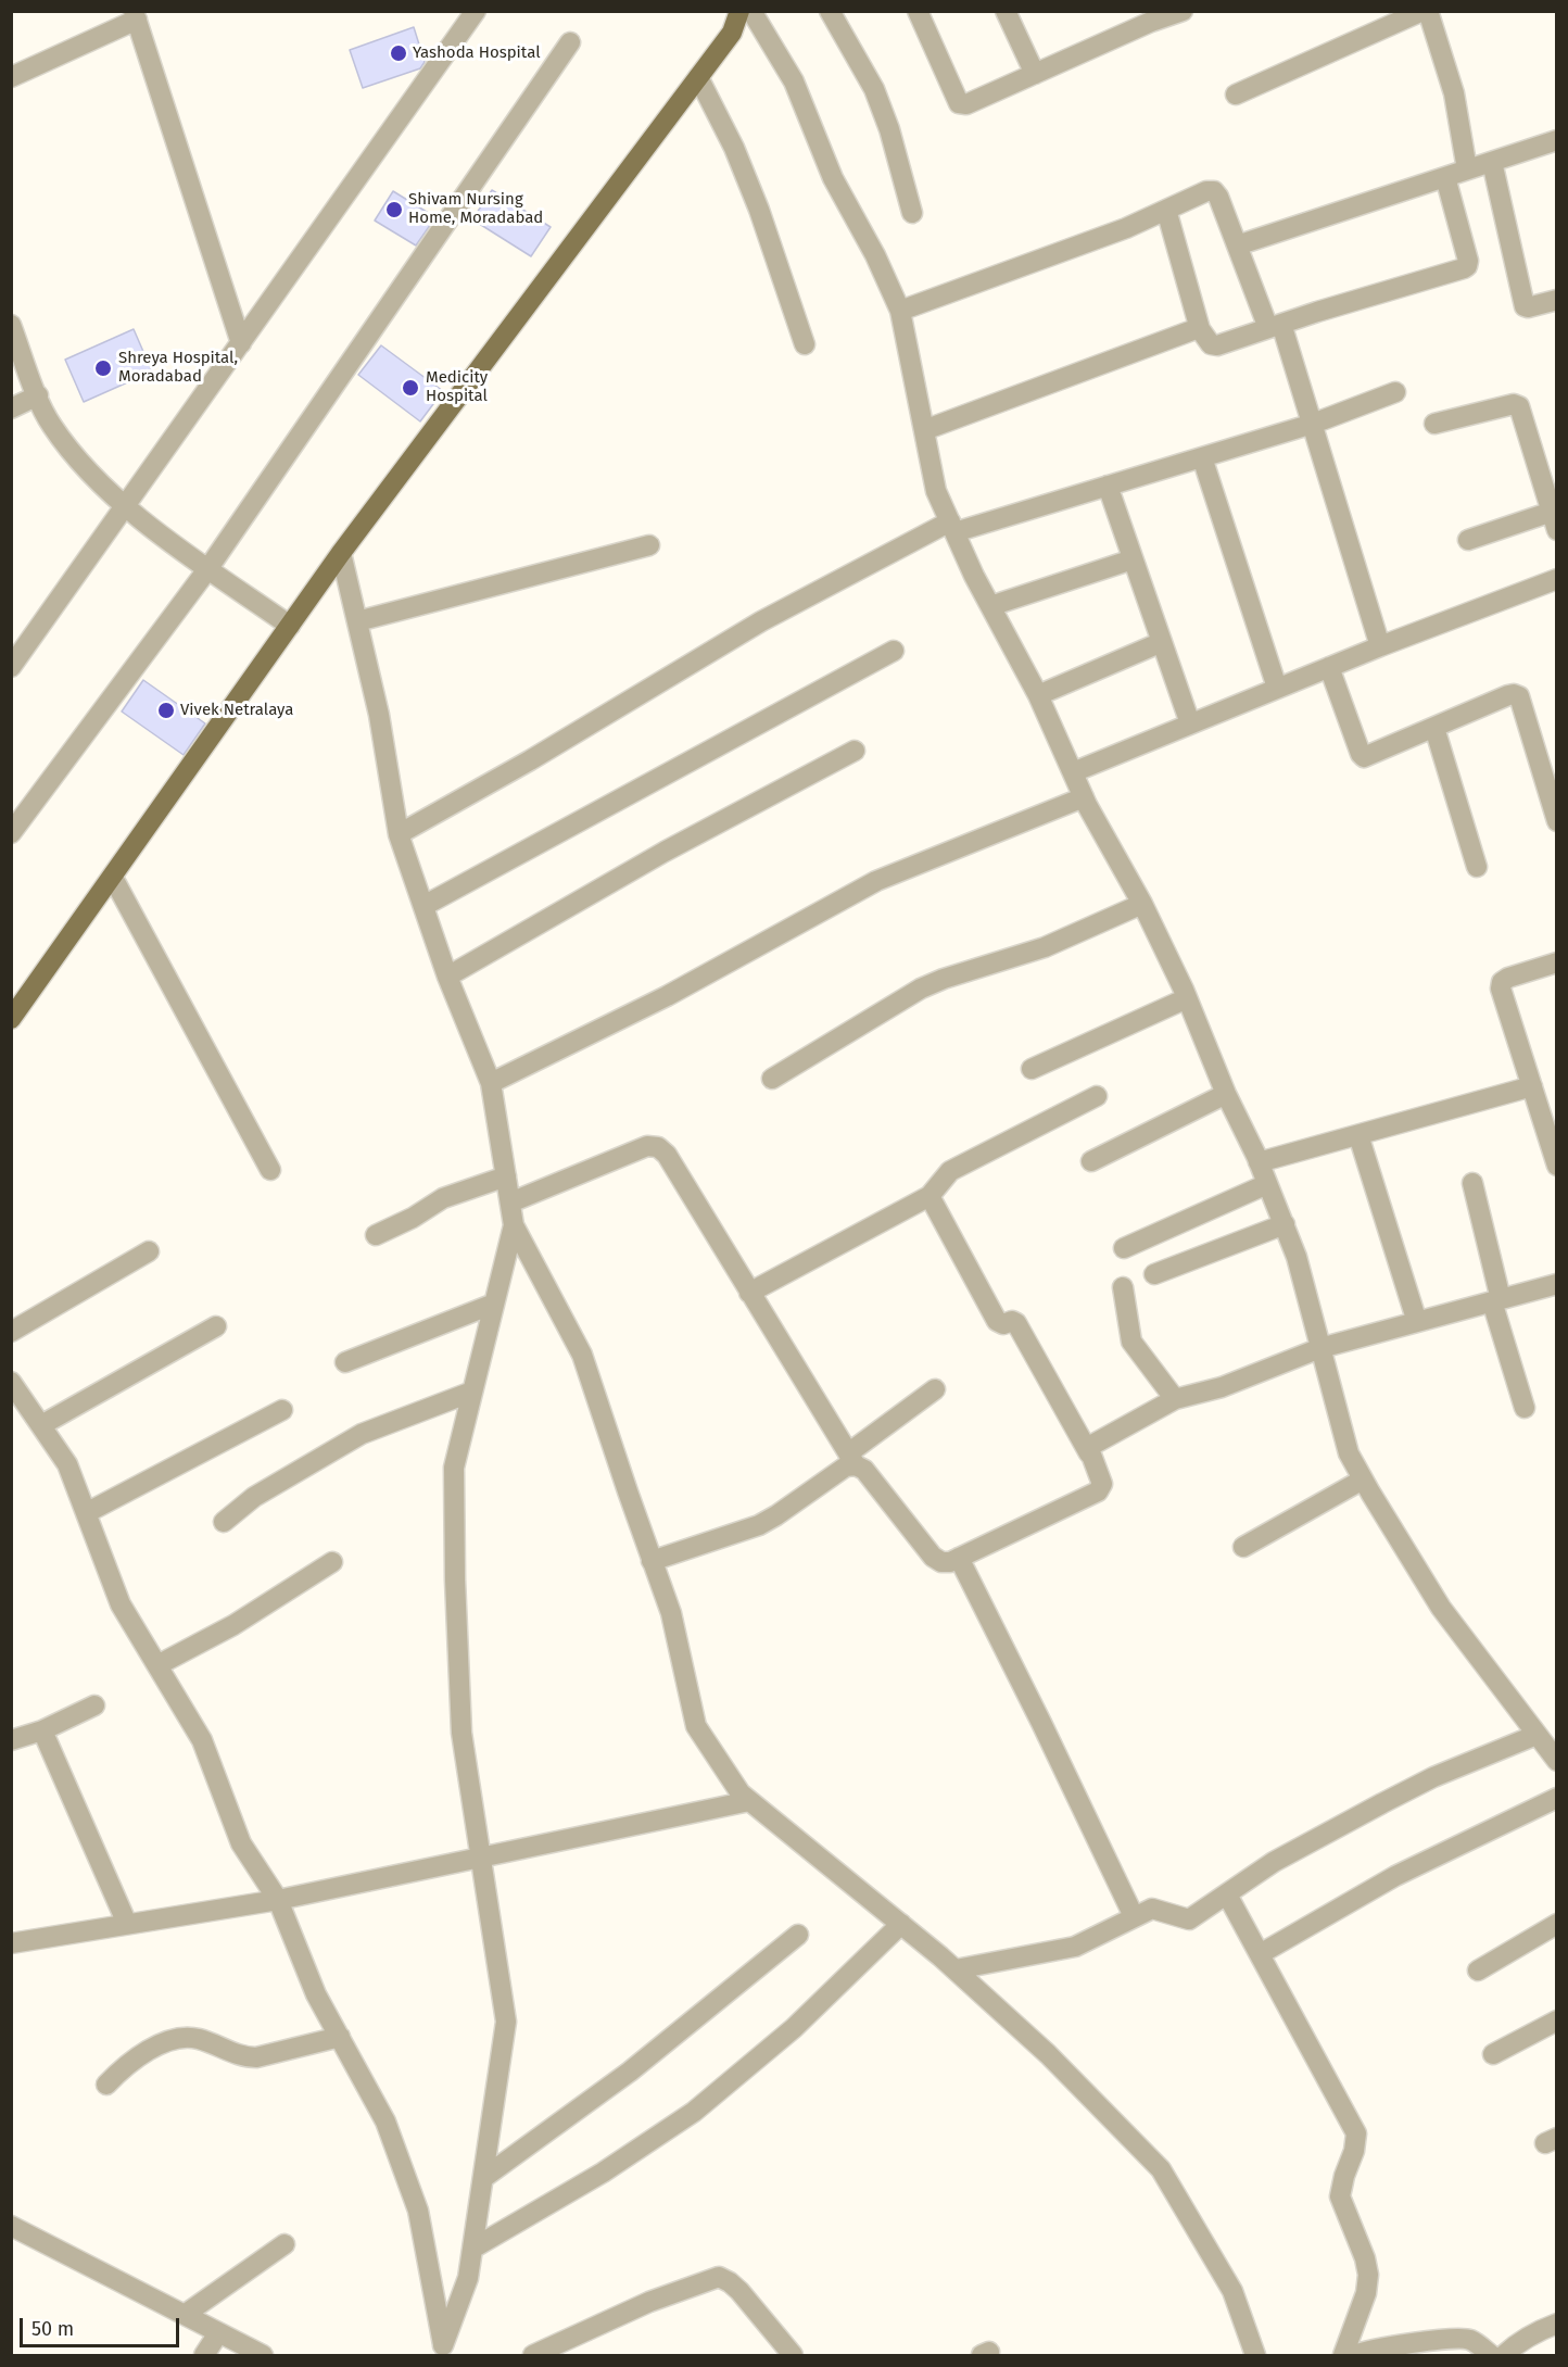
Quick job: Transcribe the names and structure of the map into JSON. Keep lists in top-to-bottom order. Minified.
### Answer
{"places":["Yashoda Hospital","Shivam Nursing Home, Moradabad","Shreya Hospital, Moradabad","Medicity Hospital","Vivek Netralaya"],"scale_bar":"50 m"}
